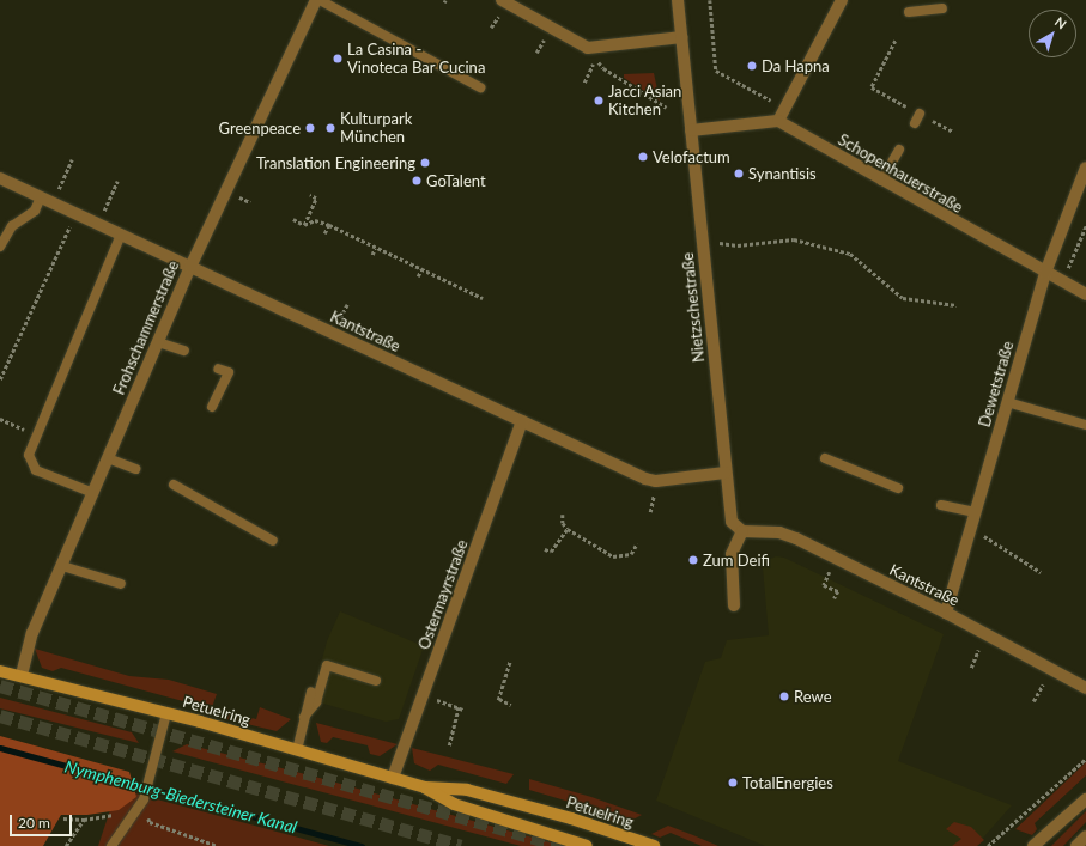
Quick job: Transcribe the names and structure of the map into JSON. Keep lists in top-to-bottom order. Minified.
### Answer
{"streets":{"main road":["Petuelring"],"street":["Schopenhauerstraße","Nietzschestraße","Frohschammerstraße","Kantstraße","Dewetstraße","Ostermayrstraße"]},"crossings":[["Schopenhauerstraße","Dewetstraße"],["Nietzschestraße","Kantstraße"],["Frohschammerstraße","Kantstraße"],["Frohschammerstraße","Petuelring"],["Kantstraße","Dewetstraße"],["Kantstraße","Ostermayrstraße"],["Ostermayrstraße","Petuelring"]],"water":["Nymphenburg-Biedersteiner Kanal"],"places":["La Casina - Vinoteca Bar Cucina","Da Hapna","Jacci Asian Kitchen","Greenpeace","Kulturpark München","Velofactum","Translation Engineering","Synantisis","GoTalent","Zum Deifi","Rewe","TotalEnergies"],"scale_bar":"20 m","north":"top right"}
